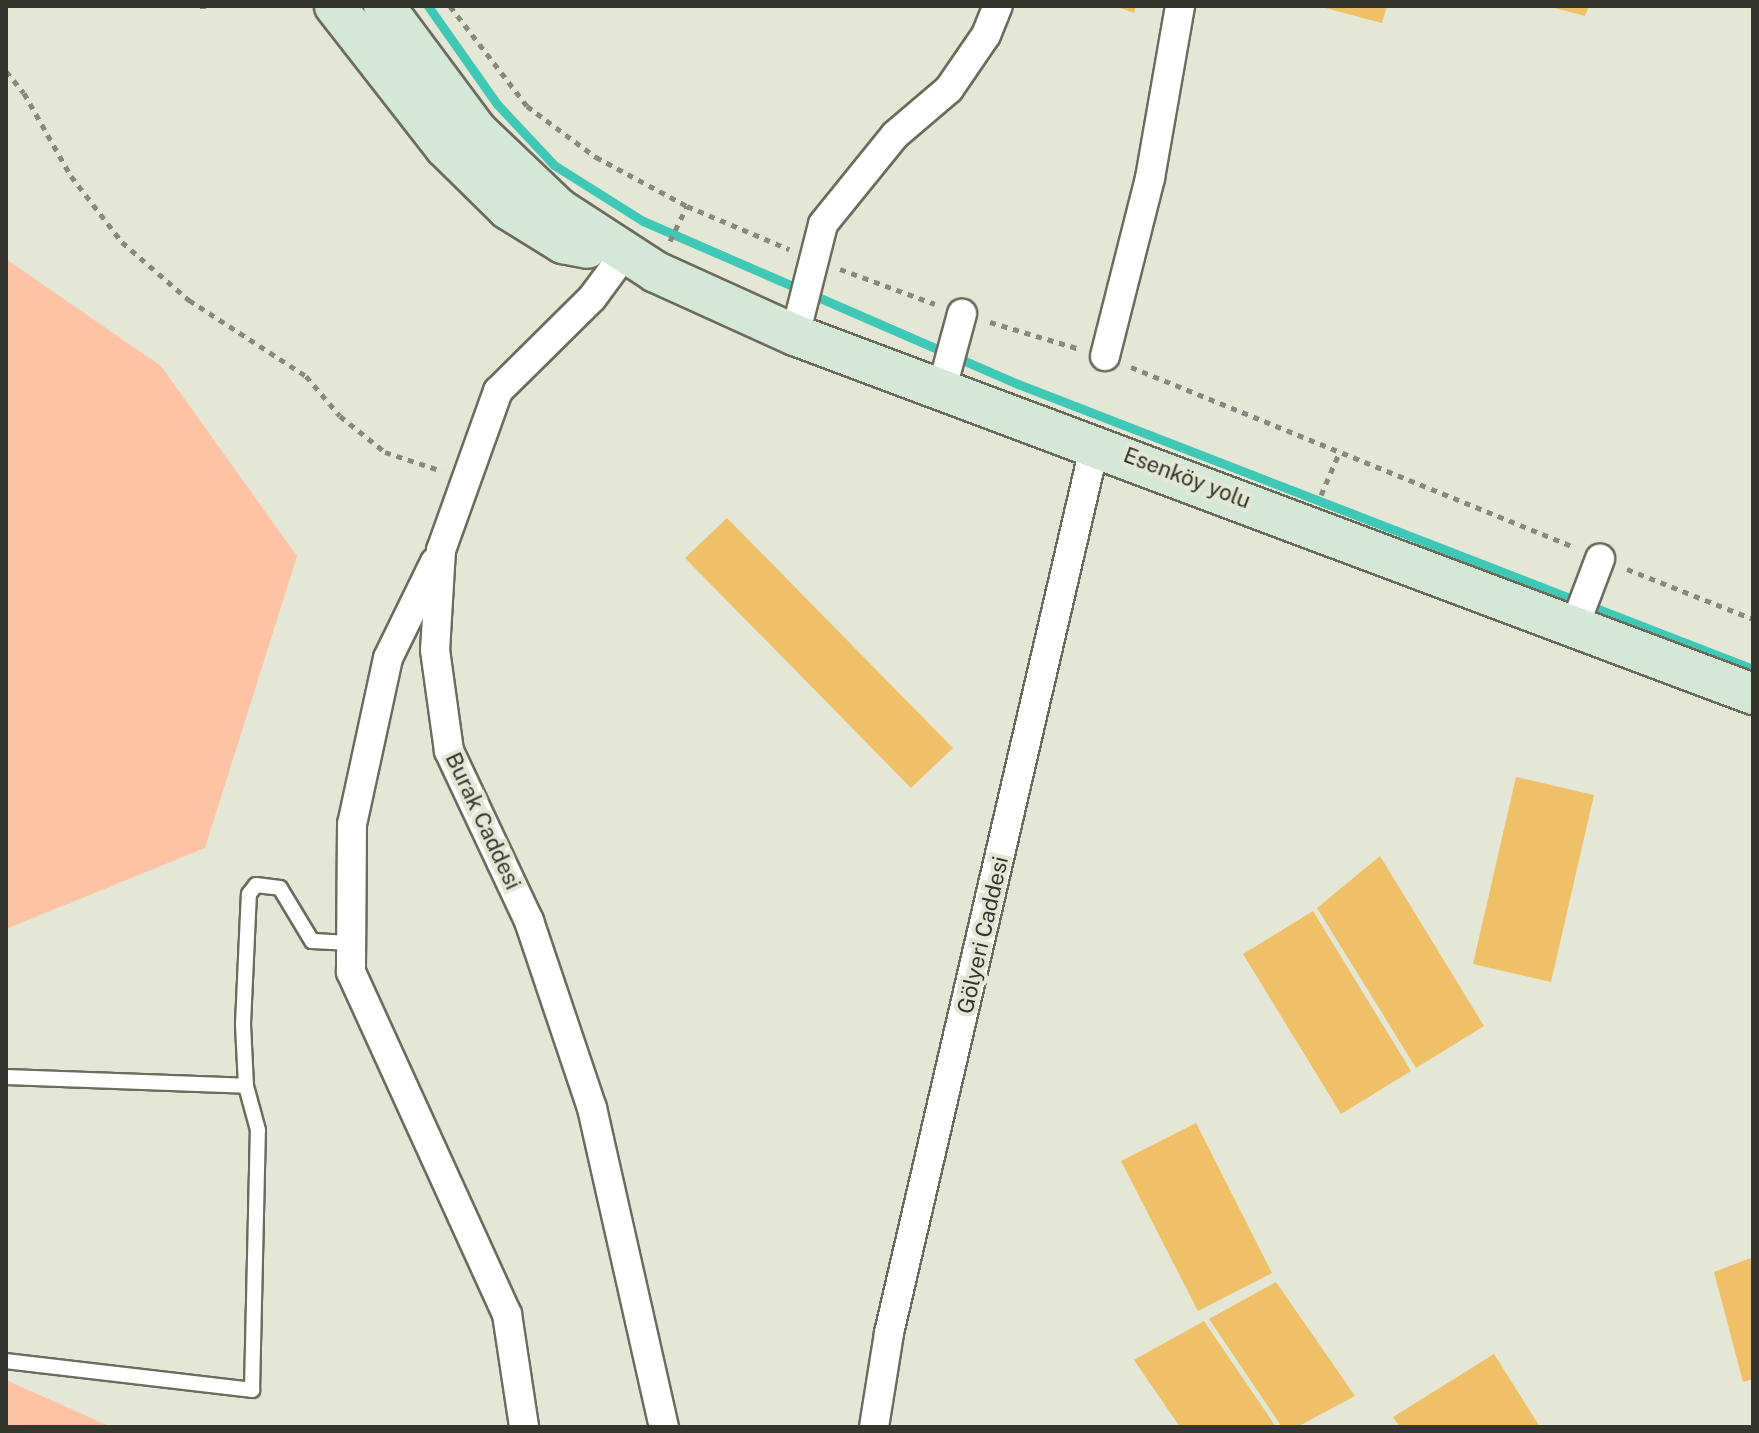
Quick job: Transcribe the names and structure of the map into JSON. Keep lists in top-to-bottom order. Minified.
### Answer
{"streets":{"street":["Esenköy yolu","Burak Caddesi","Gölyeri Caddesi"]},"crossings":[["Esenköy yolu","Burak Caddesi"],["Esenköy yolu","Gölyeri Caddesi"]]}
